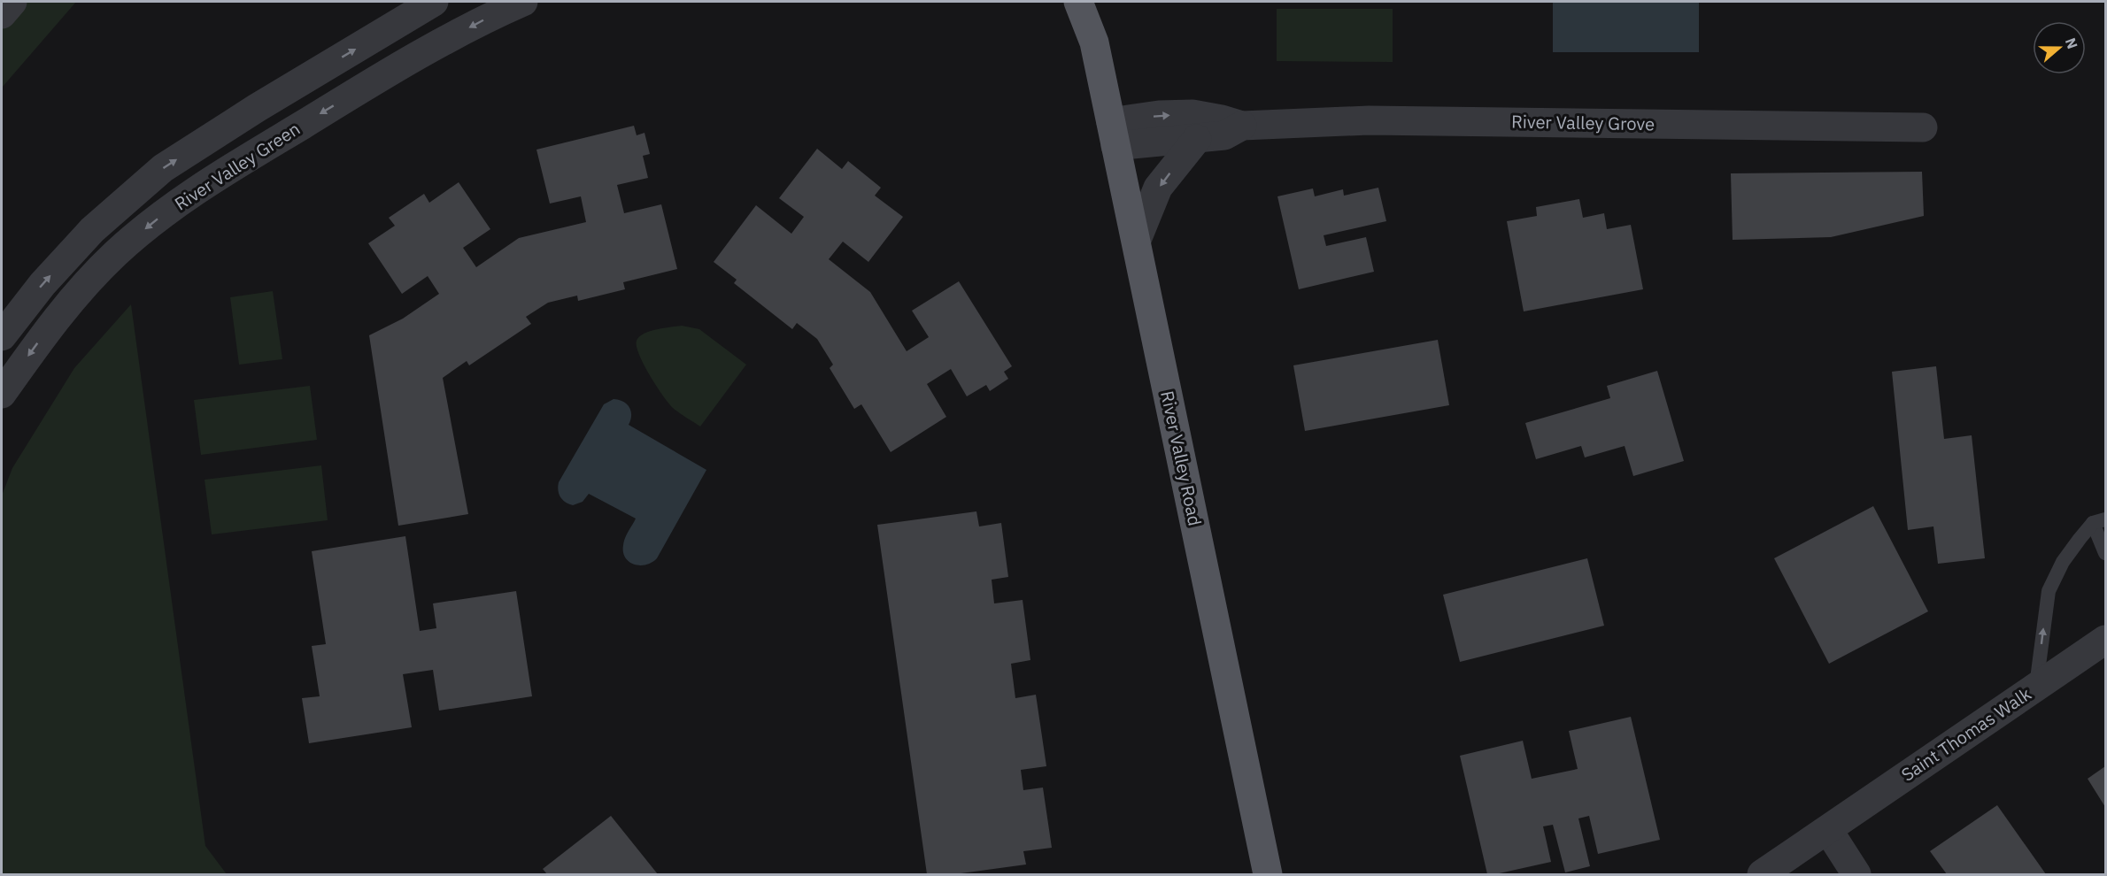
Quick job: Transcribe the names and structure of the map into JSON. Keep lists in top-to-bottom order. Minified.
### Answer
{"streets":{"main road":["River Valley Road"],"street":["River Valley Grove","River Valley Green","Saint Thomas Walk"]},"crossings":[["River Valley Grove","River Valley Road"]],"north":"right"}
